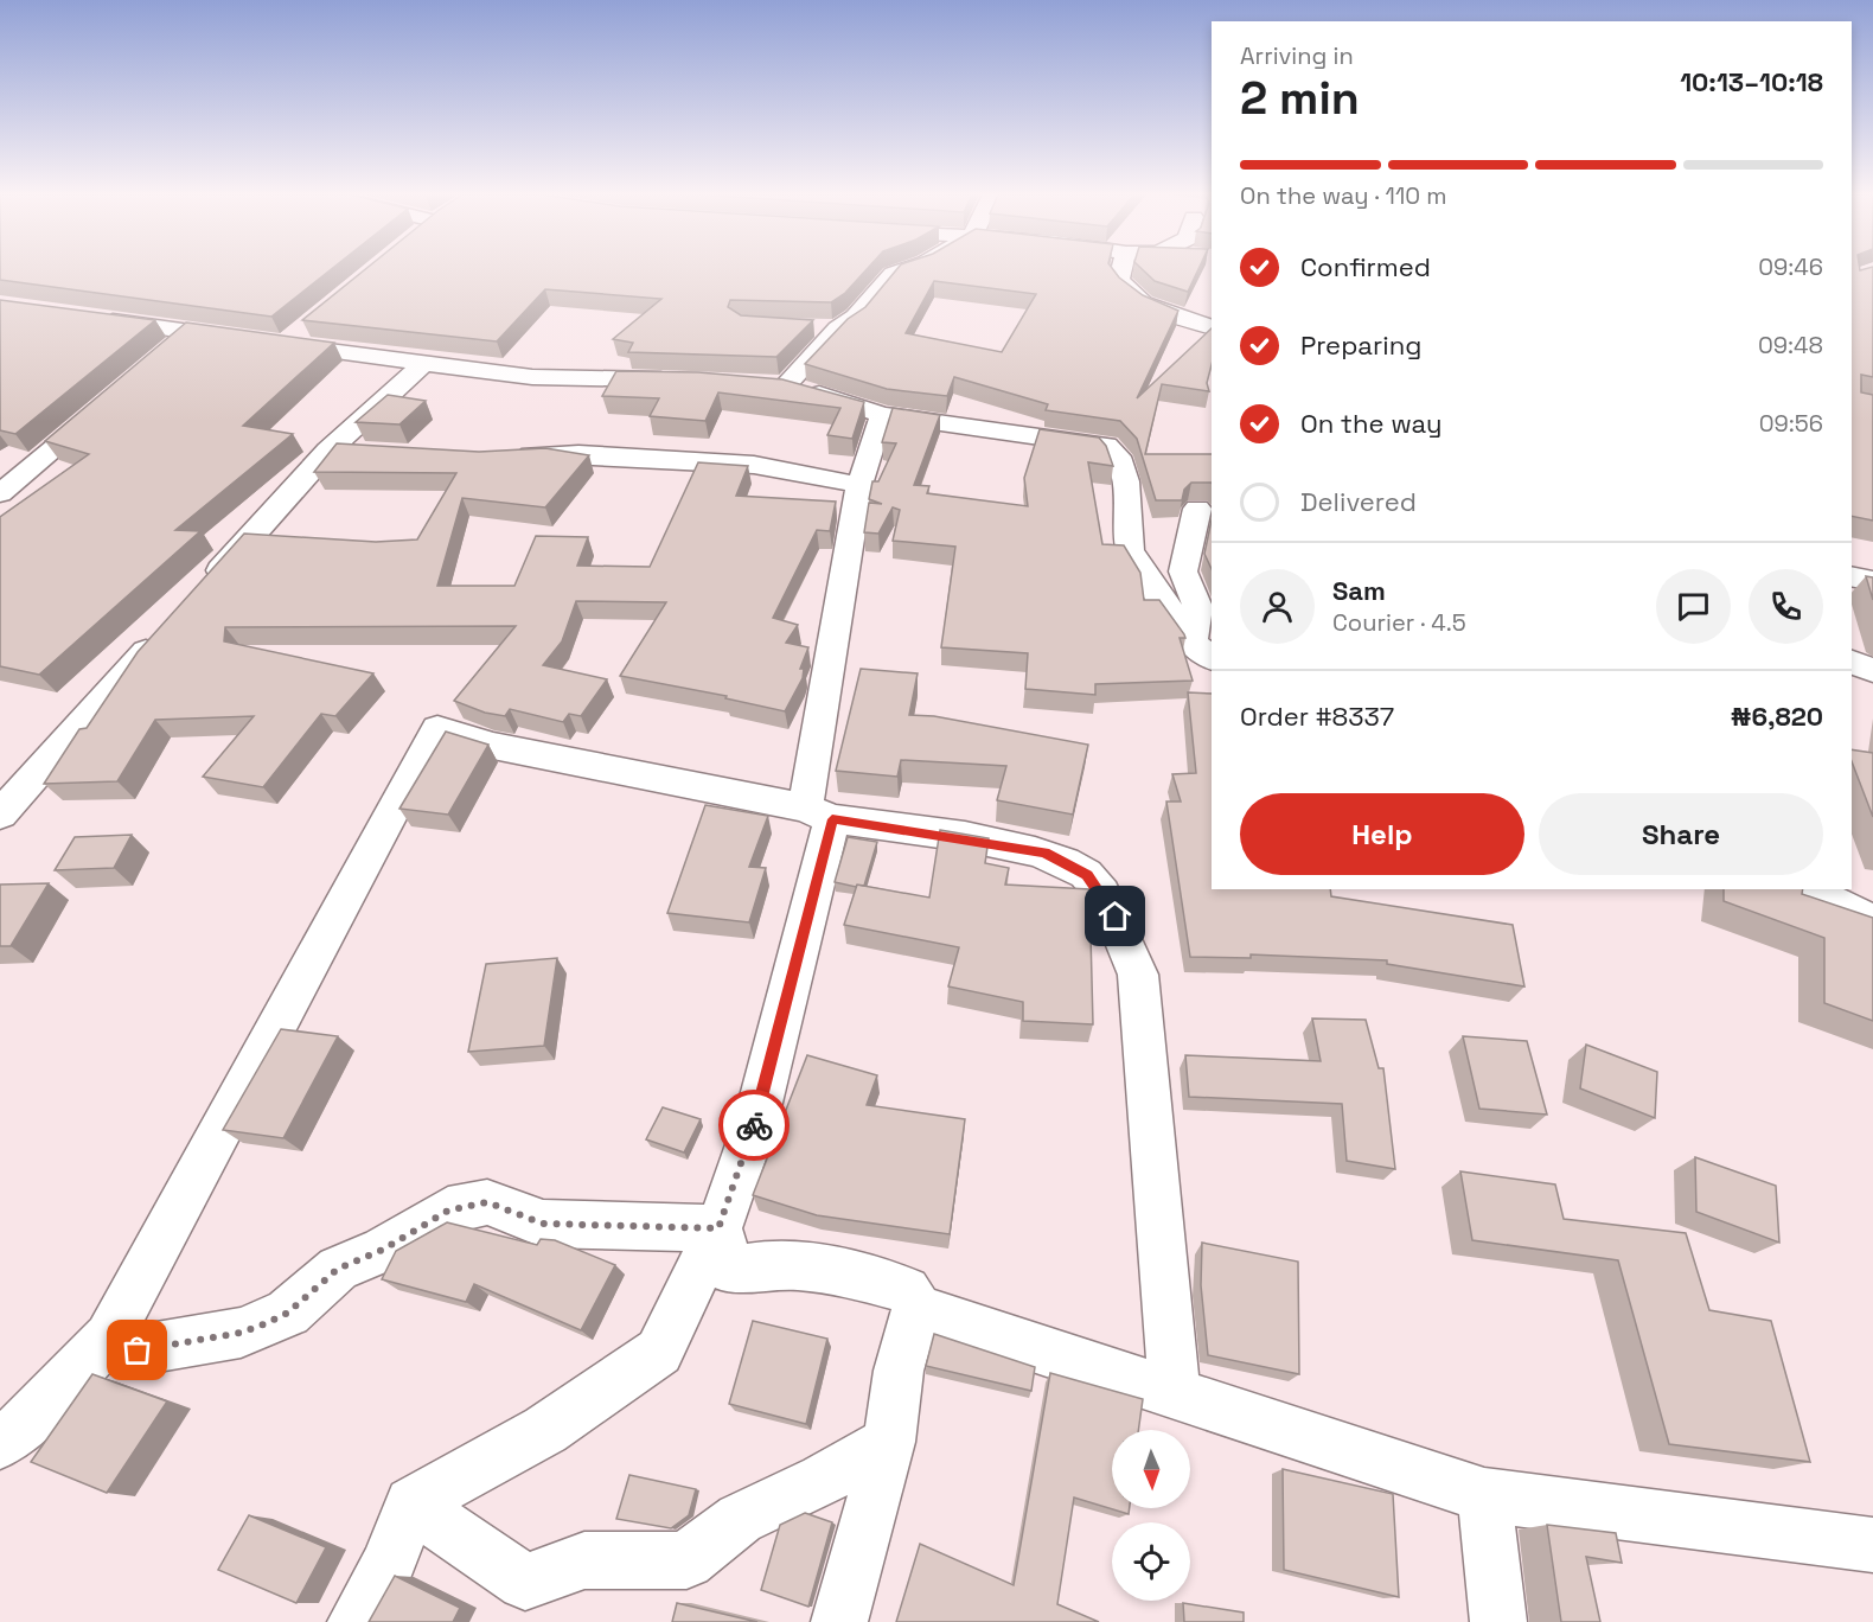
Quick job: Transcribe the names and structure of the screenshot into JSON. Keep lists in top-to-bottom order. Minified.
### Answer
{"north":"bottom","page":{"heading":["2 min","Arriving in","10:13–10:18"],"panel":["Sam","Courier · 4.5","Order #8337","₦6,820"],"bar":"On the way · 110 m","list":[["Confirmed","09:46"],["Preparing","09:48"],["On the way","09:56"],"Delivered"],"buttons":["Help","Share"]}}
